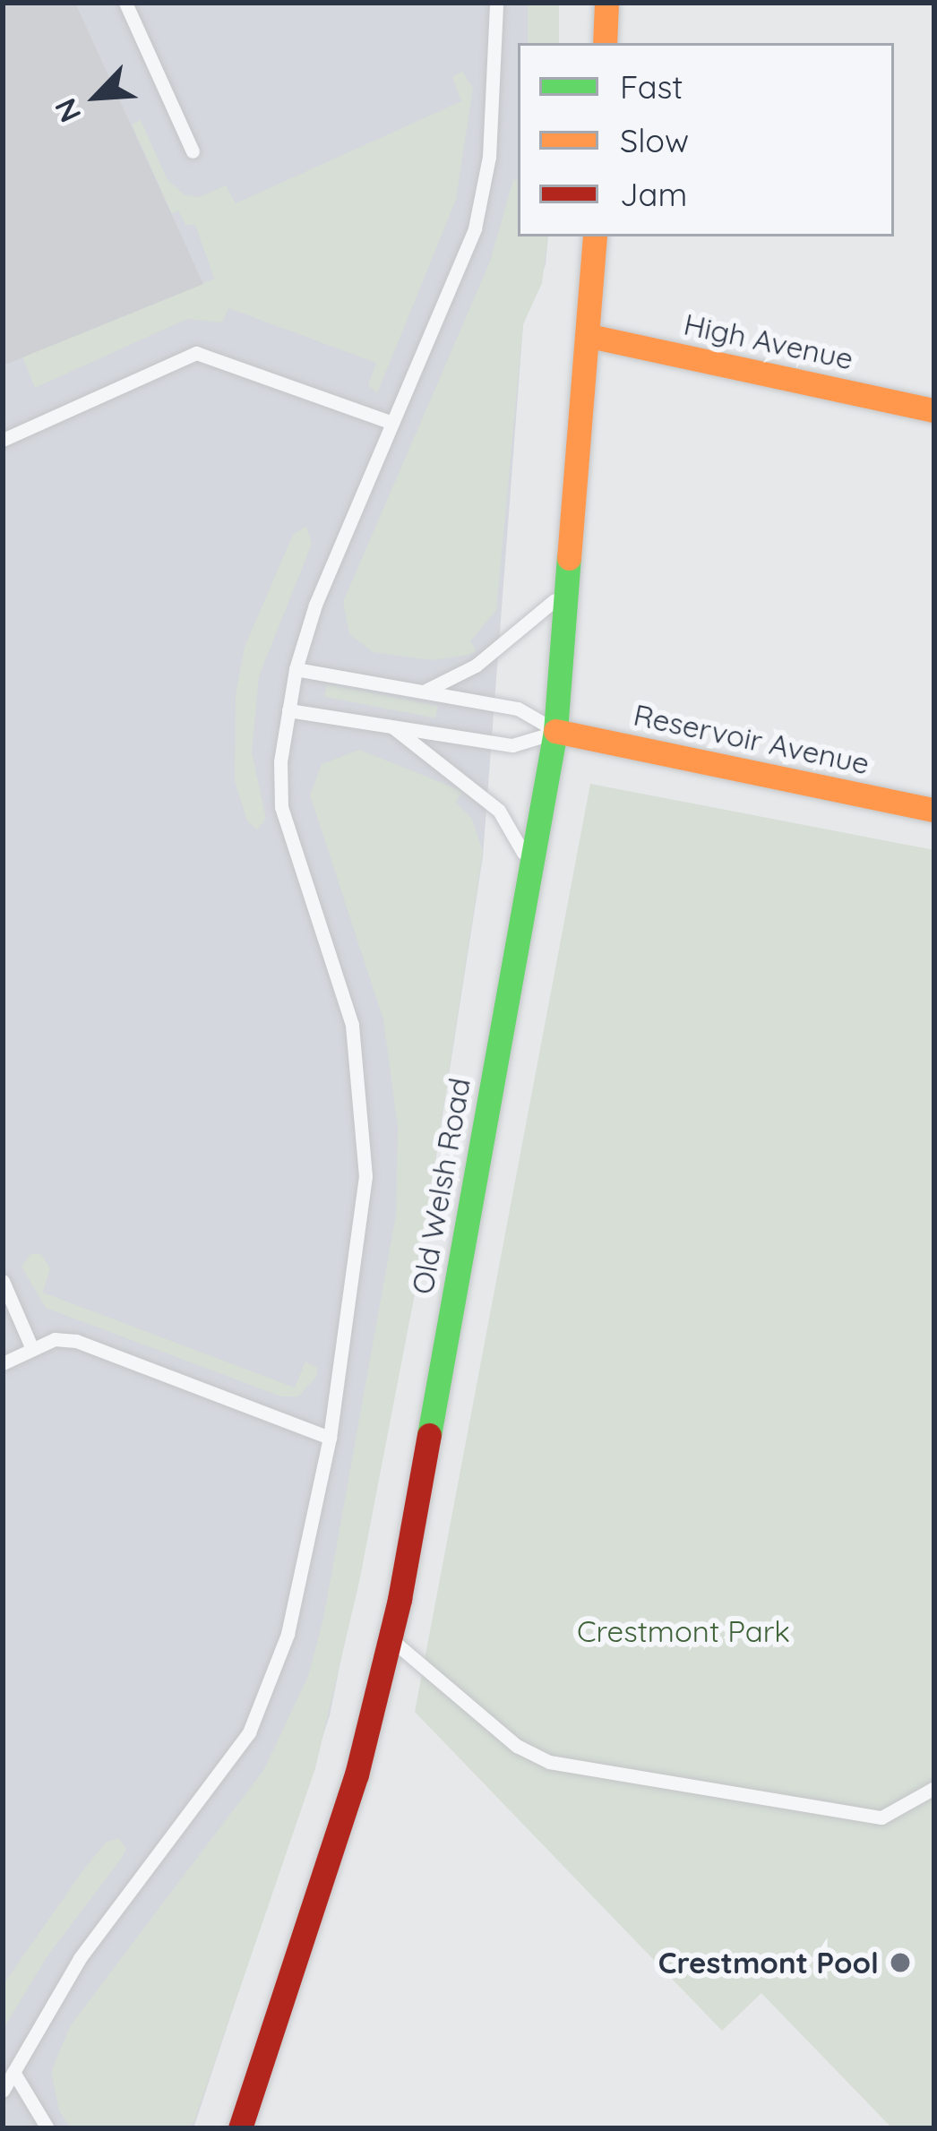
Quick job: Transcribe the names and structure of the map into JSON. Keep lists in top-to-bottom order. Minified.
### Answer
{"streets":{"street":["High Avenue","Reservoir Avenue","Old Welsh Road"]},"crossings":[["High Avenue","Old Welsh Road"],["Reservoir Avenue","Old Welsh Road"]],"parks":["Crestmont Park"],"places":["Crestmont Pool"],"legend":["Fast","Slow","Jam"],"north":"bottom left"}
